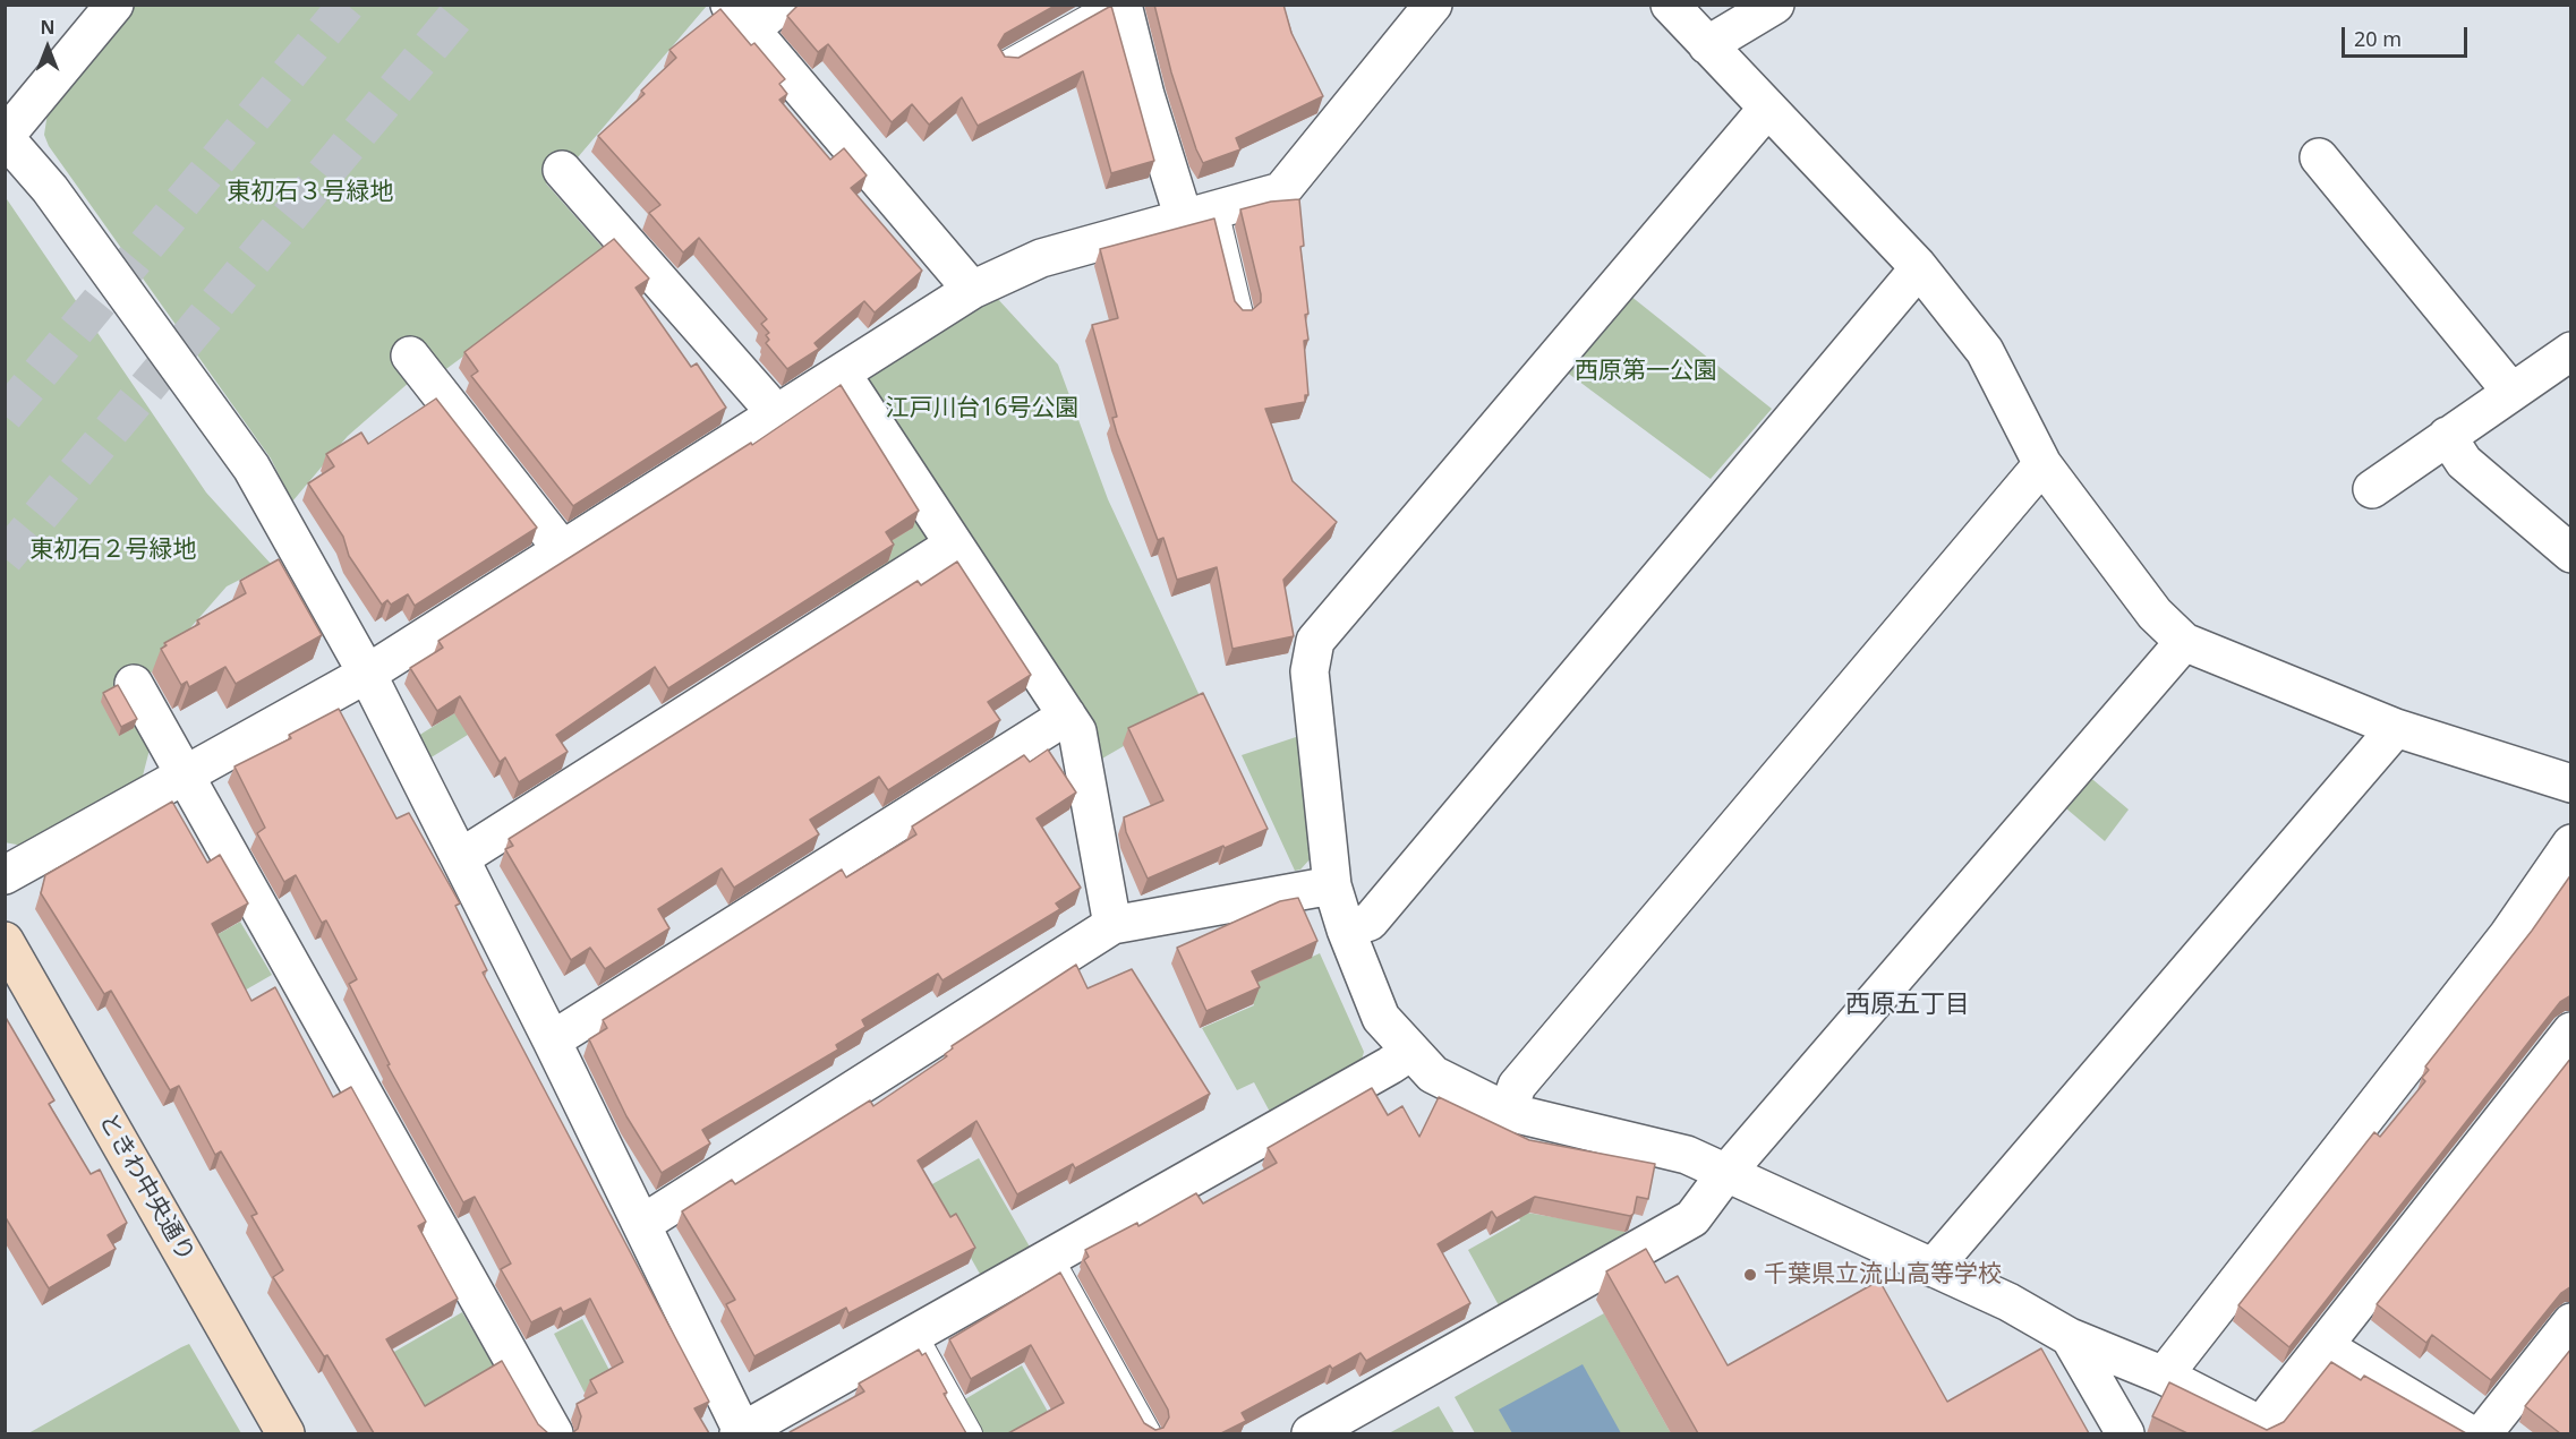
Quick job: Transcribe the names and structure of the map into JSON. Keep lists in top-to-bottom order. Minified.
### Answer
{"streets":{"street":["ときわ中央通り"]},"districts":["西原五丁目"],"parks":["東初石３号緑地","西原第一公園","江戸川台16号公園","東初石２号緑地"],"places":["千葉県立流山高等学校"],"scale_bar":"20 m","north":"top"}
